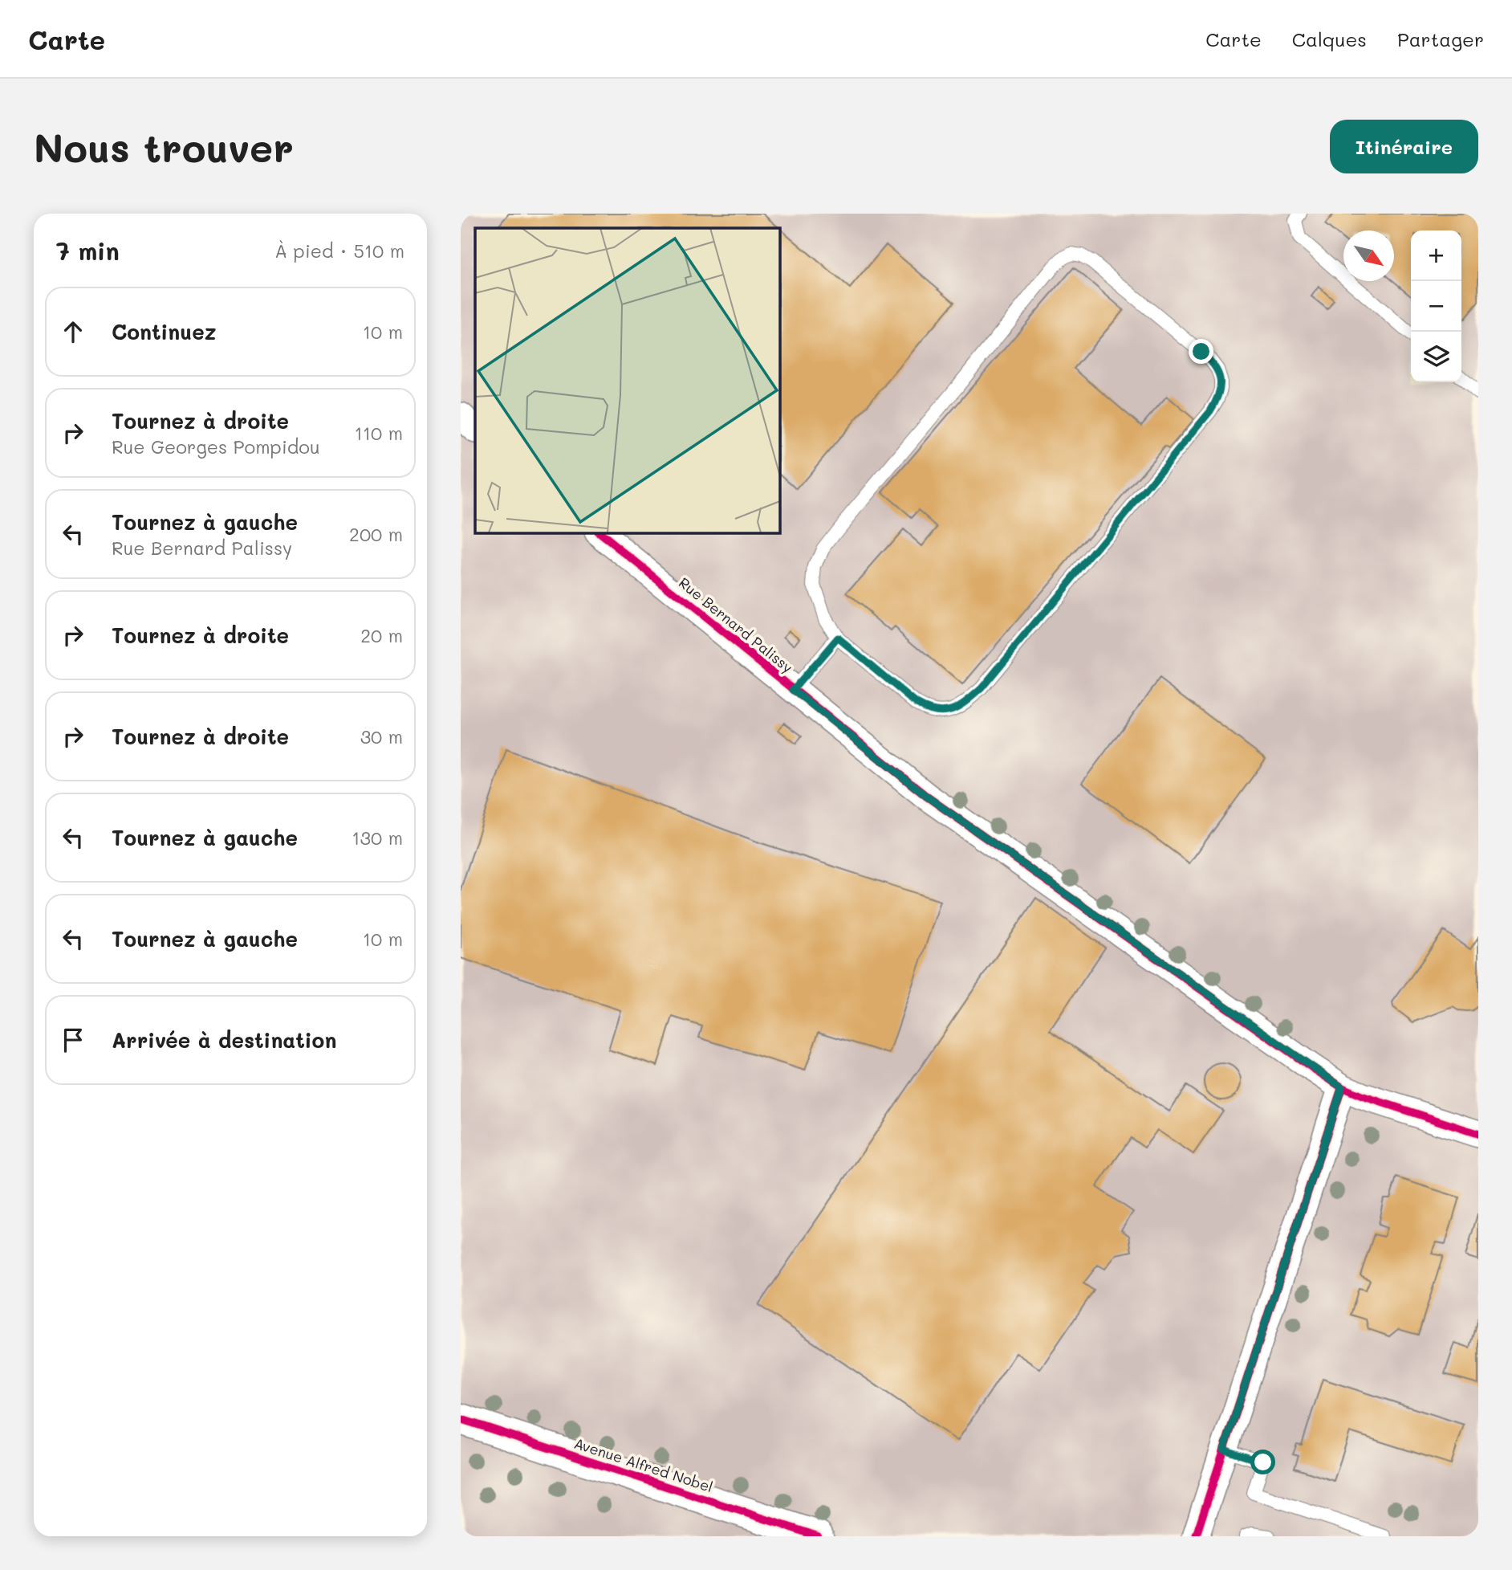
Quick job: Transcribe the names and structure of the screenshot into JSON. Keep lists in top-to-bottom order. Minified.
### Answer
{"streets":{"street":["Rue Bernard Palissy","Avenue Alfred Nobel"]},"north":"bottom right","page":{"header":"Carte","nav":["Carte","Calques","Partager"],"buttons":"Itinéraire","title":"Nous trouver","heading":["7 min","À pied · 510 m"],"map_buttons":["+","−"],"list":[["Continuez","10 m"],["Tournez à droite","Rue Georges Pompidou","110 m"],["Tournez à gauche","Rue Bernard Palissy","200 m"],["Tournez à droite","20 m"],["Tournez à droite","30 m"],["Tournez à gauche","130 m"],["Tournez à gauche","10 m"],"Arrivée à destination"]}}
